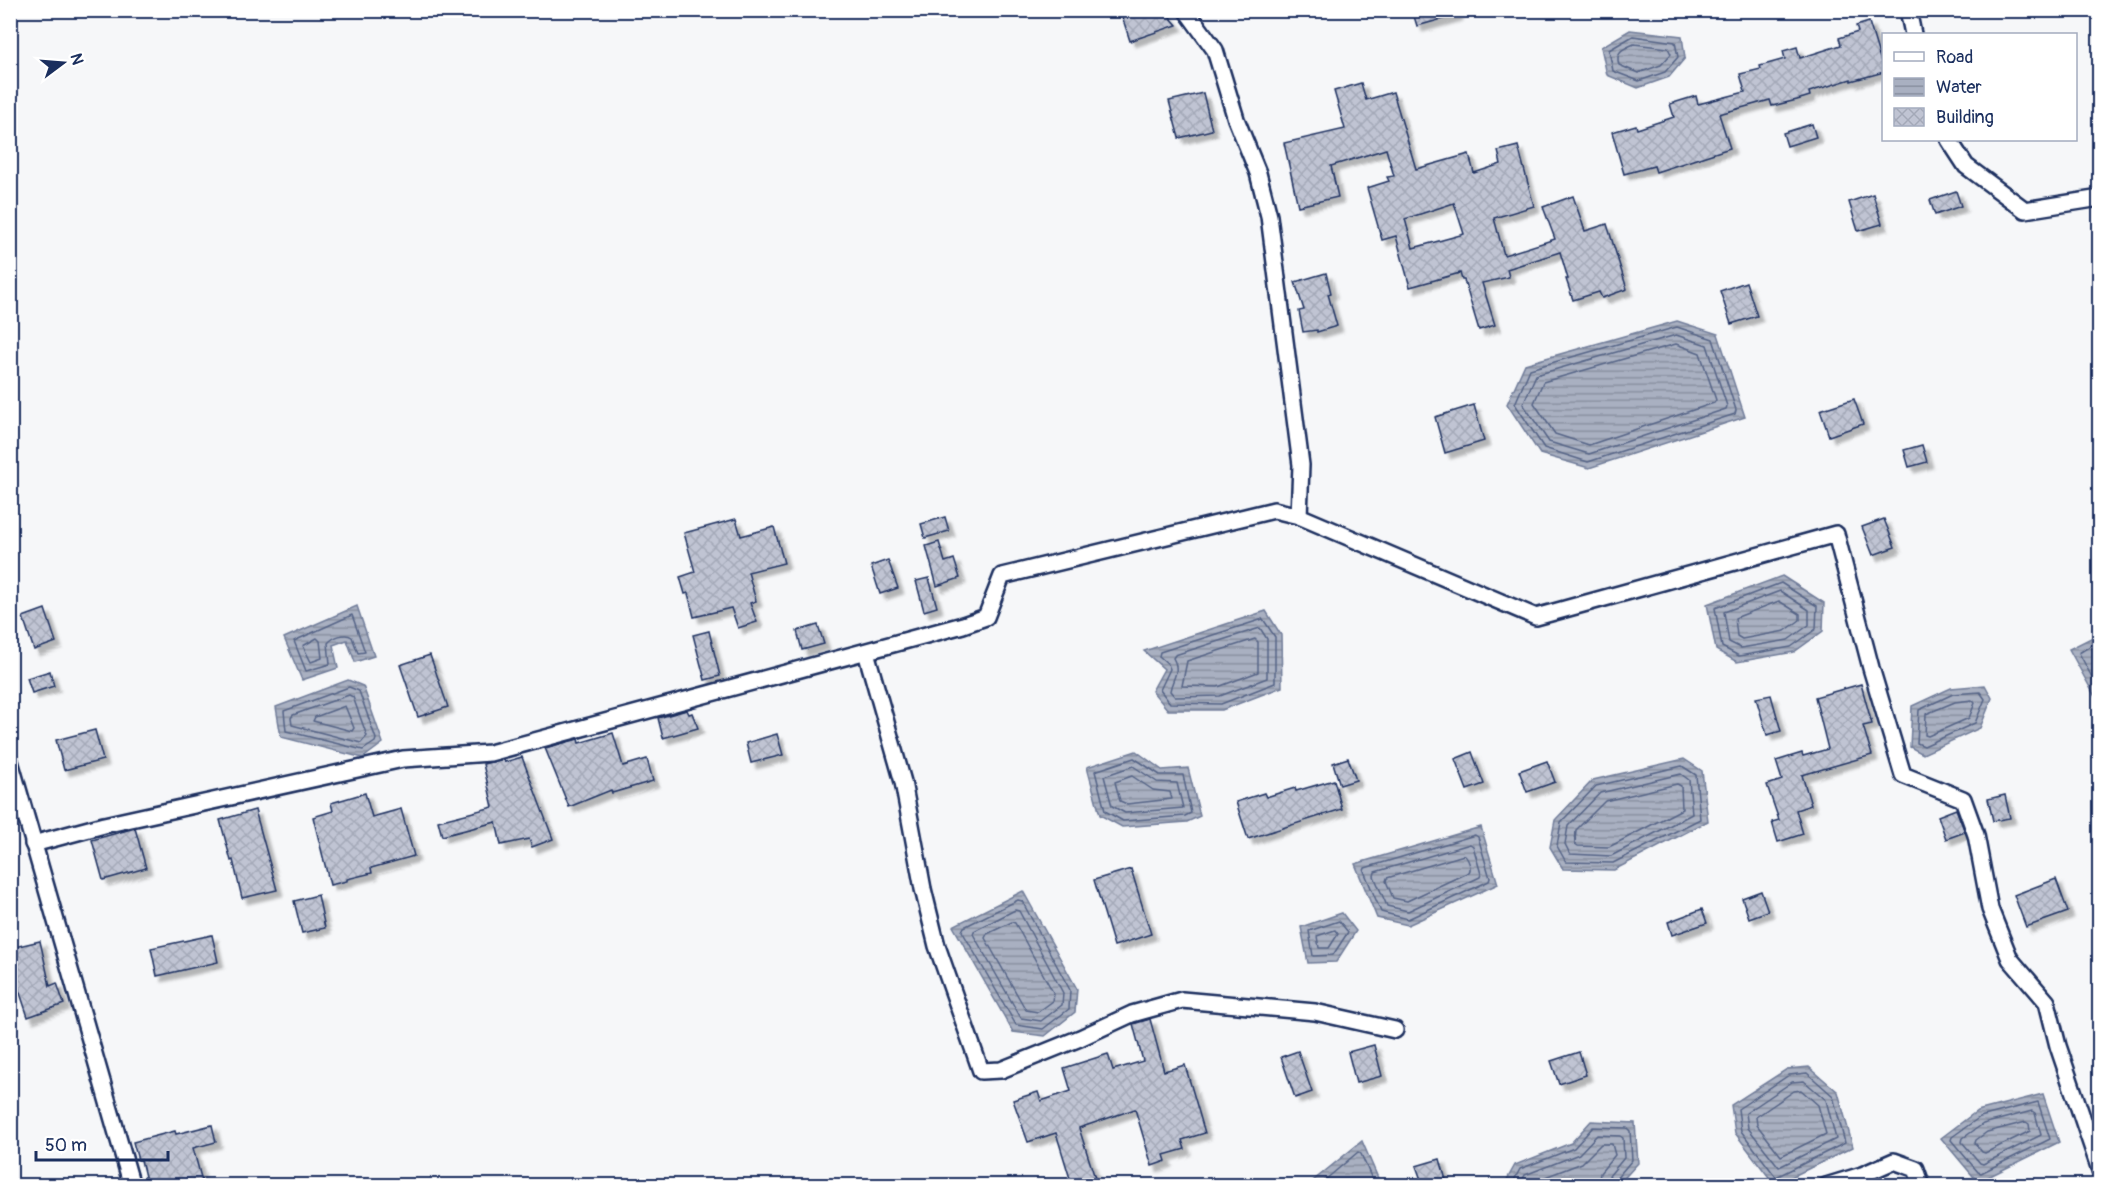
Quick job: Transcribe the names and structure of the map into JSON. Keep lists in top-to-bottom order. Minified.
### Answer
{"legend":["Road","Water","Building"],"scale_bar":"50 m","north":"right"}
